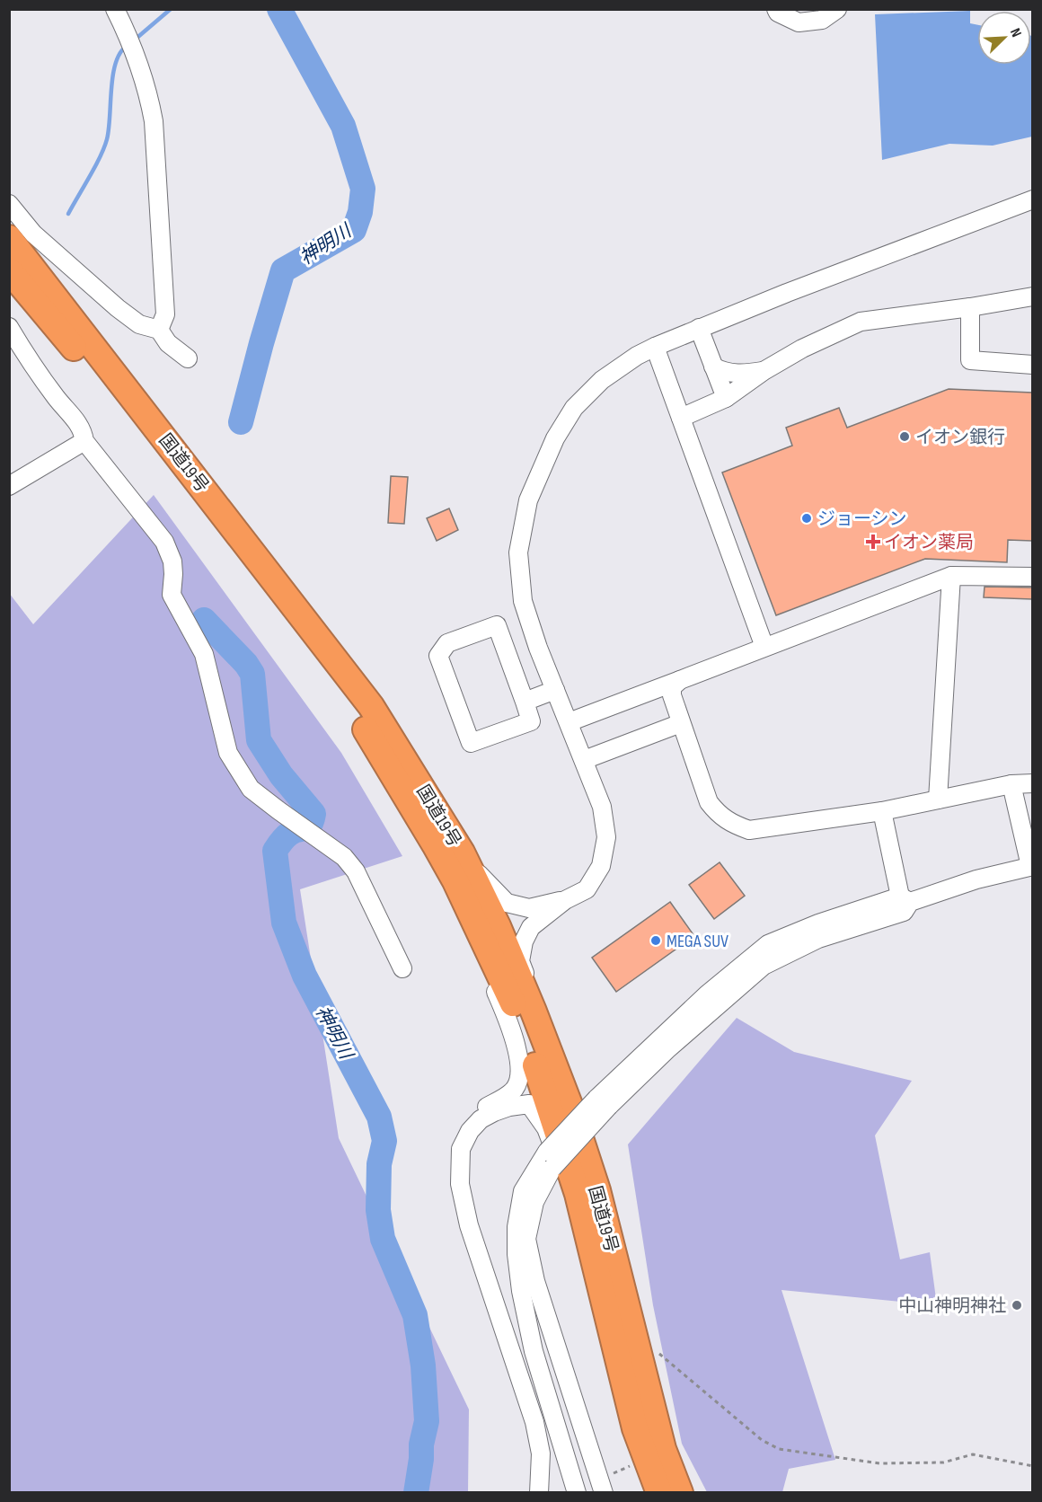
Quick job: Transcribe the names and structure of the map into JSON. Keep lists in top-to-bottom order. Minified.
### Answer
{"streets":{"highway":["国道19号"]},"water":["神明川"],"places":{"other":["イオン銀行","ジョーシン","MEGA SUV","中山神明神社"],"health":["イオン薬局"]},"north":"top right"}
